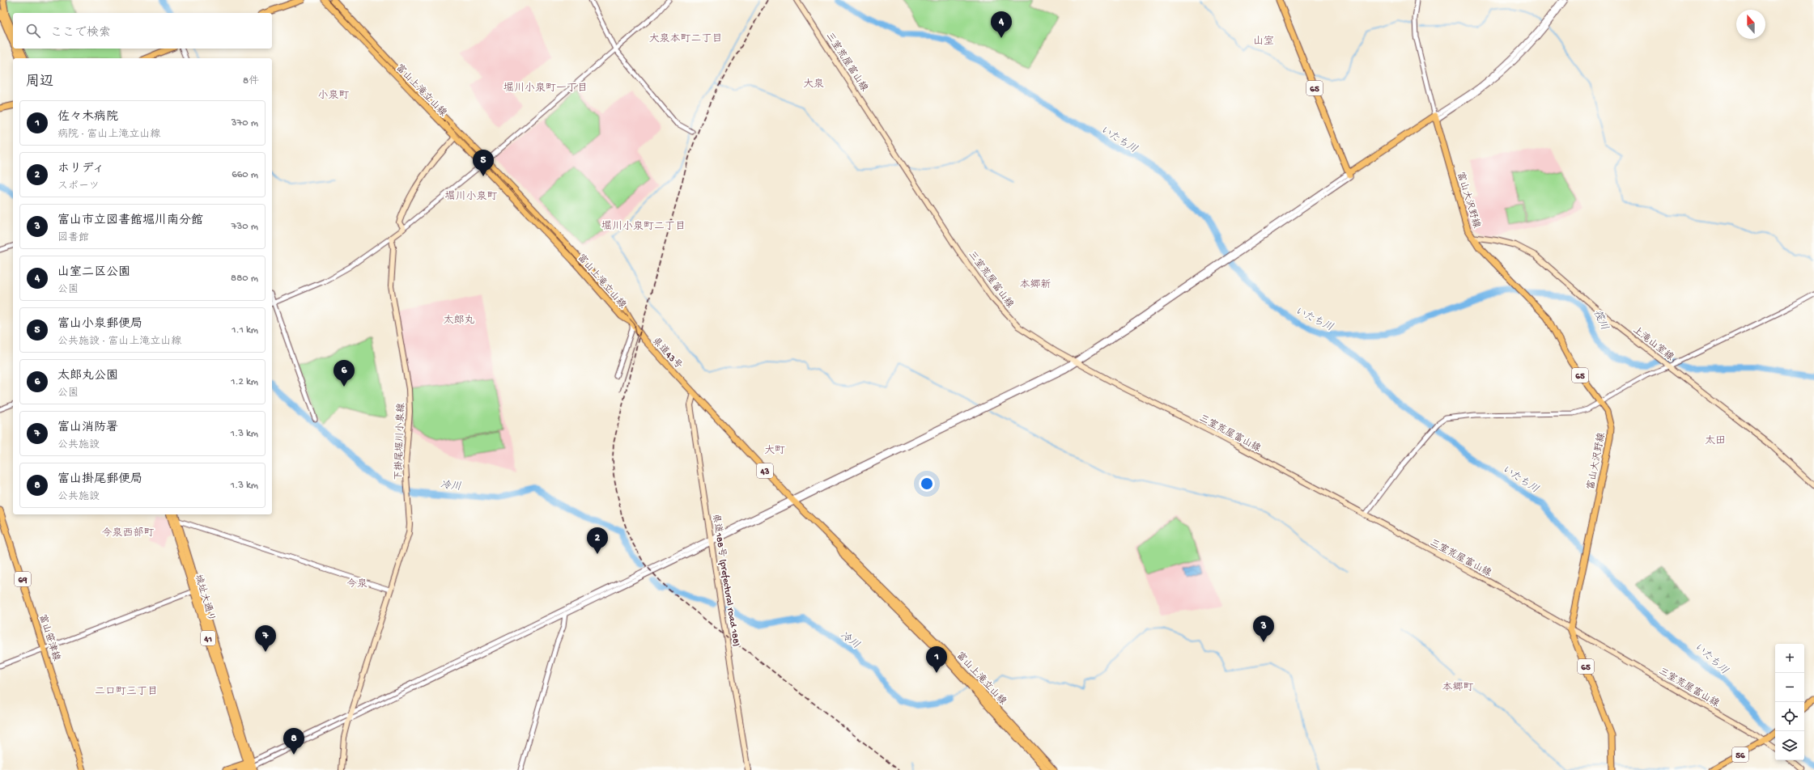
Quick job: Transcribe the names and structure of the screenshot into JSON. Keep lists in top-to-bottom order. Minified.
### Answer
{"streets":{"main road":["三室荒屋富山線","65","富山上滝立山線","富山大沢野線","上滝山室線","県道43号","下掛尾堀川小泉線","43","69","県道188号 (prefectural road 188)","城址大通り","富山笹津線","41","56"]},"crossings":[["三室荒屋富山線","65"],["三室荒屋富山線","富山大沢野線"],["三室荒屋富山線","56"],["65","富山大沢野線"],["富山上滝立山線","県道43号"],["富山上滝立山線","県道188号 (prefectural road 188)"],["富山大沢野線","上滝山室線"],["県道43号","県道188号 (prefectural road 188)"]],"districts":["大泉本町二丁目","山室","大泉","堀川小泉町一丁目","小泉町","堀川小泉町","堀川小泉町二丁目","本郷新","太郎丸","太田","大町","今泉西部町","今泉","本郷町","二口町三丁目"],"water":["いたち川","筏川","冷川"],"north":"top","page":{"pins":["4","5","6","2","3","7","1","8"],"search":"ここで検索","heading":["周辺","8件"],"list":[{"mark":"1","name":"佐々木病院","note":"病院 · 富山上滝立山線","value":"370 m"},{"mark":"2","name":"ホリディ","note":"スポーツ","value":"660 m"},{"mark":"3","name":"富山市立図書館堀川南分館","note":"図書館","value":"730 m"},{"mark":"4","name":"山室二区公園","note":"公園","value":"880 m"},{"mark":"5","name":"富山小泉郵便局","note":"公共施設 · 富山上滝立山線","value":"1.1 km"},{"mark":"6","name":"太郎丸公園","note":"公園","value":"1.2 km"},{"mark":"7","name":"富山消防署","note":"公共施設","value":"1.3 km"},{"mark":"8","name":"富山掛尾郵便局","note":"公共施設","value":"1.3 km"}],"map_buttons":["+","−"]}}
